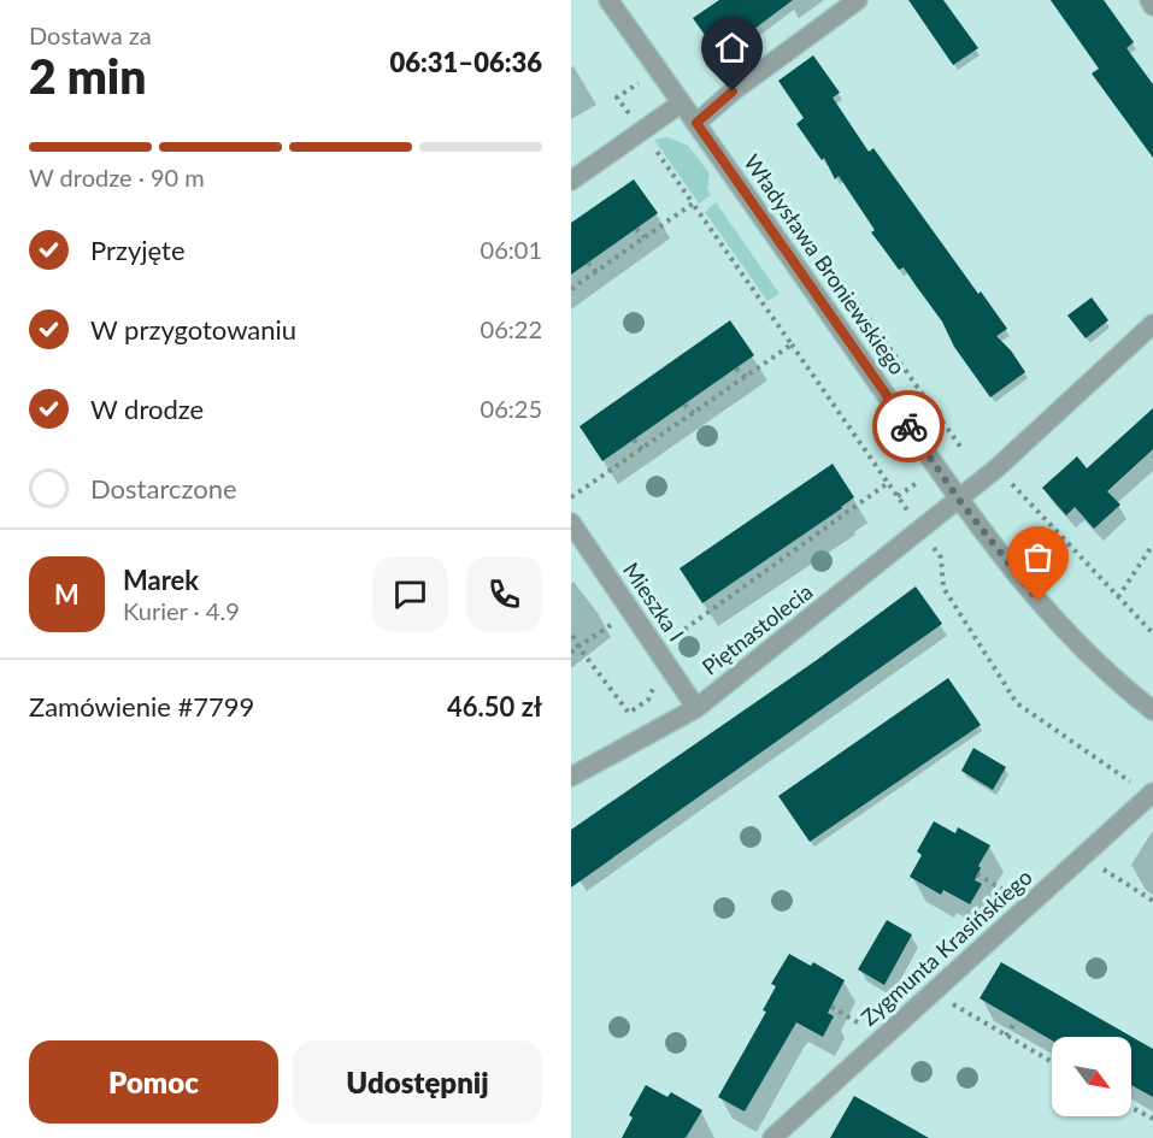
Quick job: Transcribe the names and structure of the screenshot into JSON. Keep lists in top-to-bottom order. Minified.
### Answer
{"streets":{"street":["Władysława Broniewskiego","Mieszka I","Piętnastolecia","Zygmunta Krasińskiego"]},"crossings":[["Władysława Broniewskiego","Piętnastolecia"],["Mieszka I","Piętnastolecia"]],"north":"bottom right","page":{"heading":["2 min","Dostawa za","06:31–06:36"],"panel":["Marek","Kurier · 4.9","Zamówienie #7799","46.50 zł"],"bar":"W drodze · 90 m","list":[["Przyjęte","06:01"],["W przygotowaniu","06:22"],["W drodze","06:25"],"Dostarczone"],"round":"M","buttons":["Pomoc","Udostępnij"]}}
